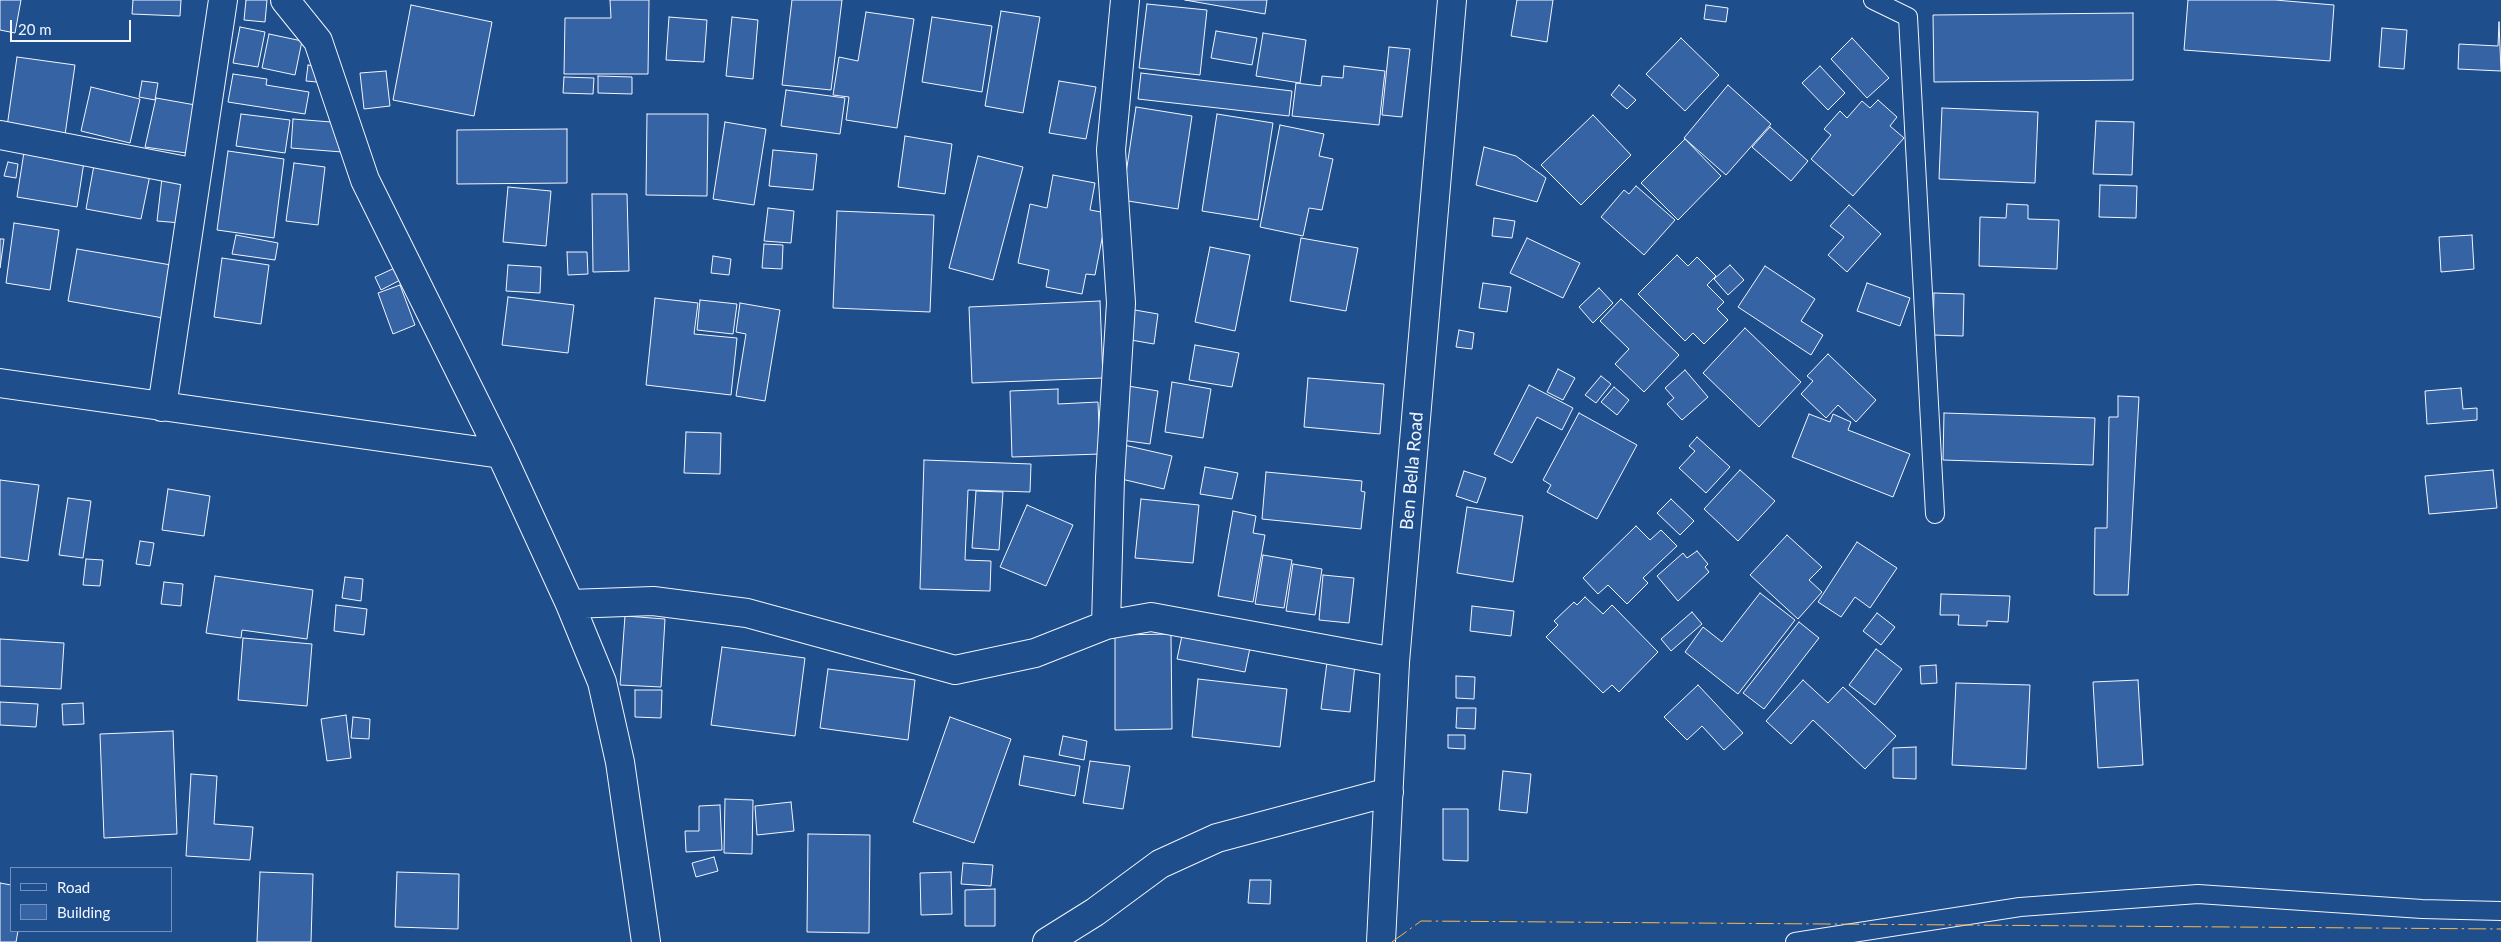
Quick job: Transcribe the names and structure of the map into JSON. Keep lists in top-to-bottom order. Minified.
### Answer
{"streets":{"street":["Ben Bella Road"]},"legend":["Road","Building"],"scale_bar":"20 m"}
